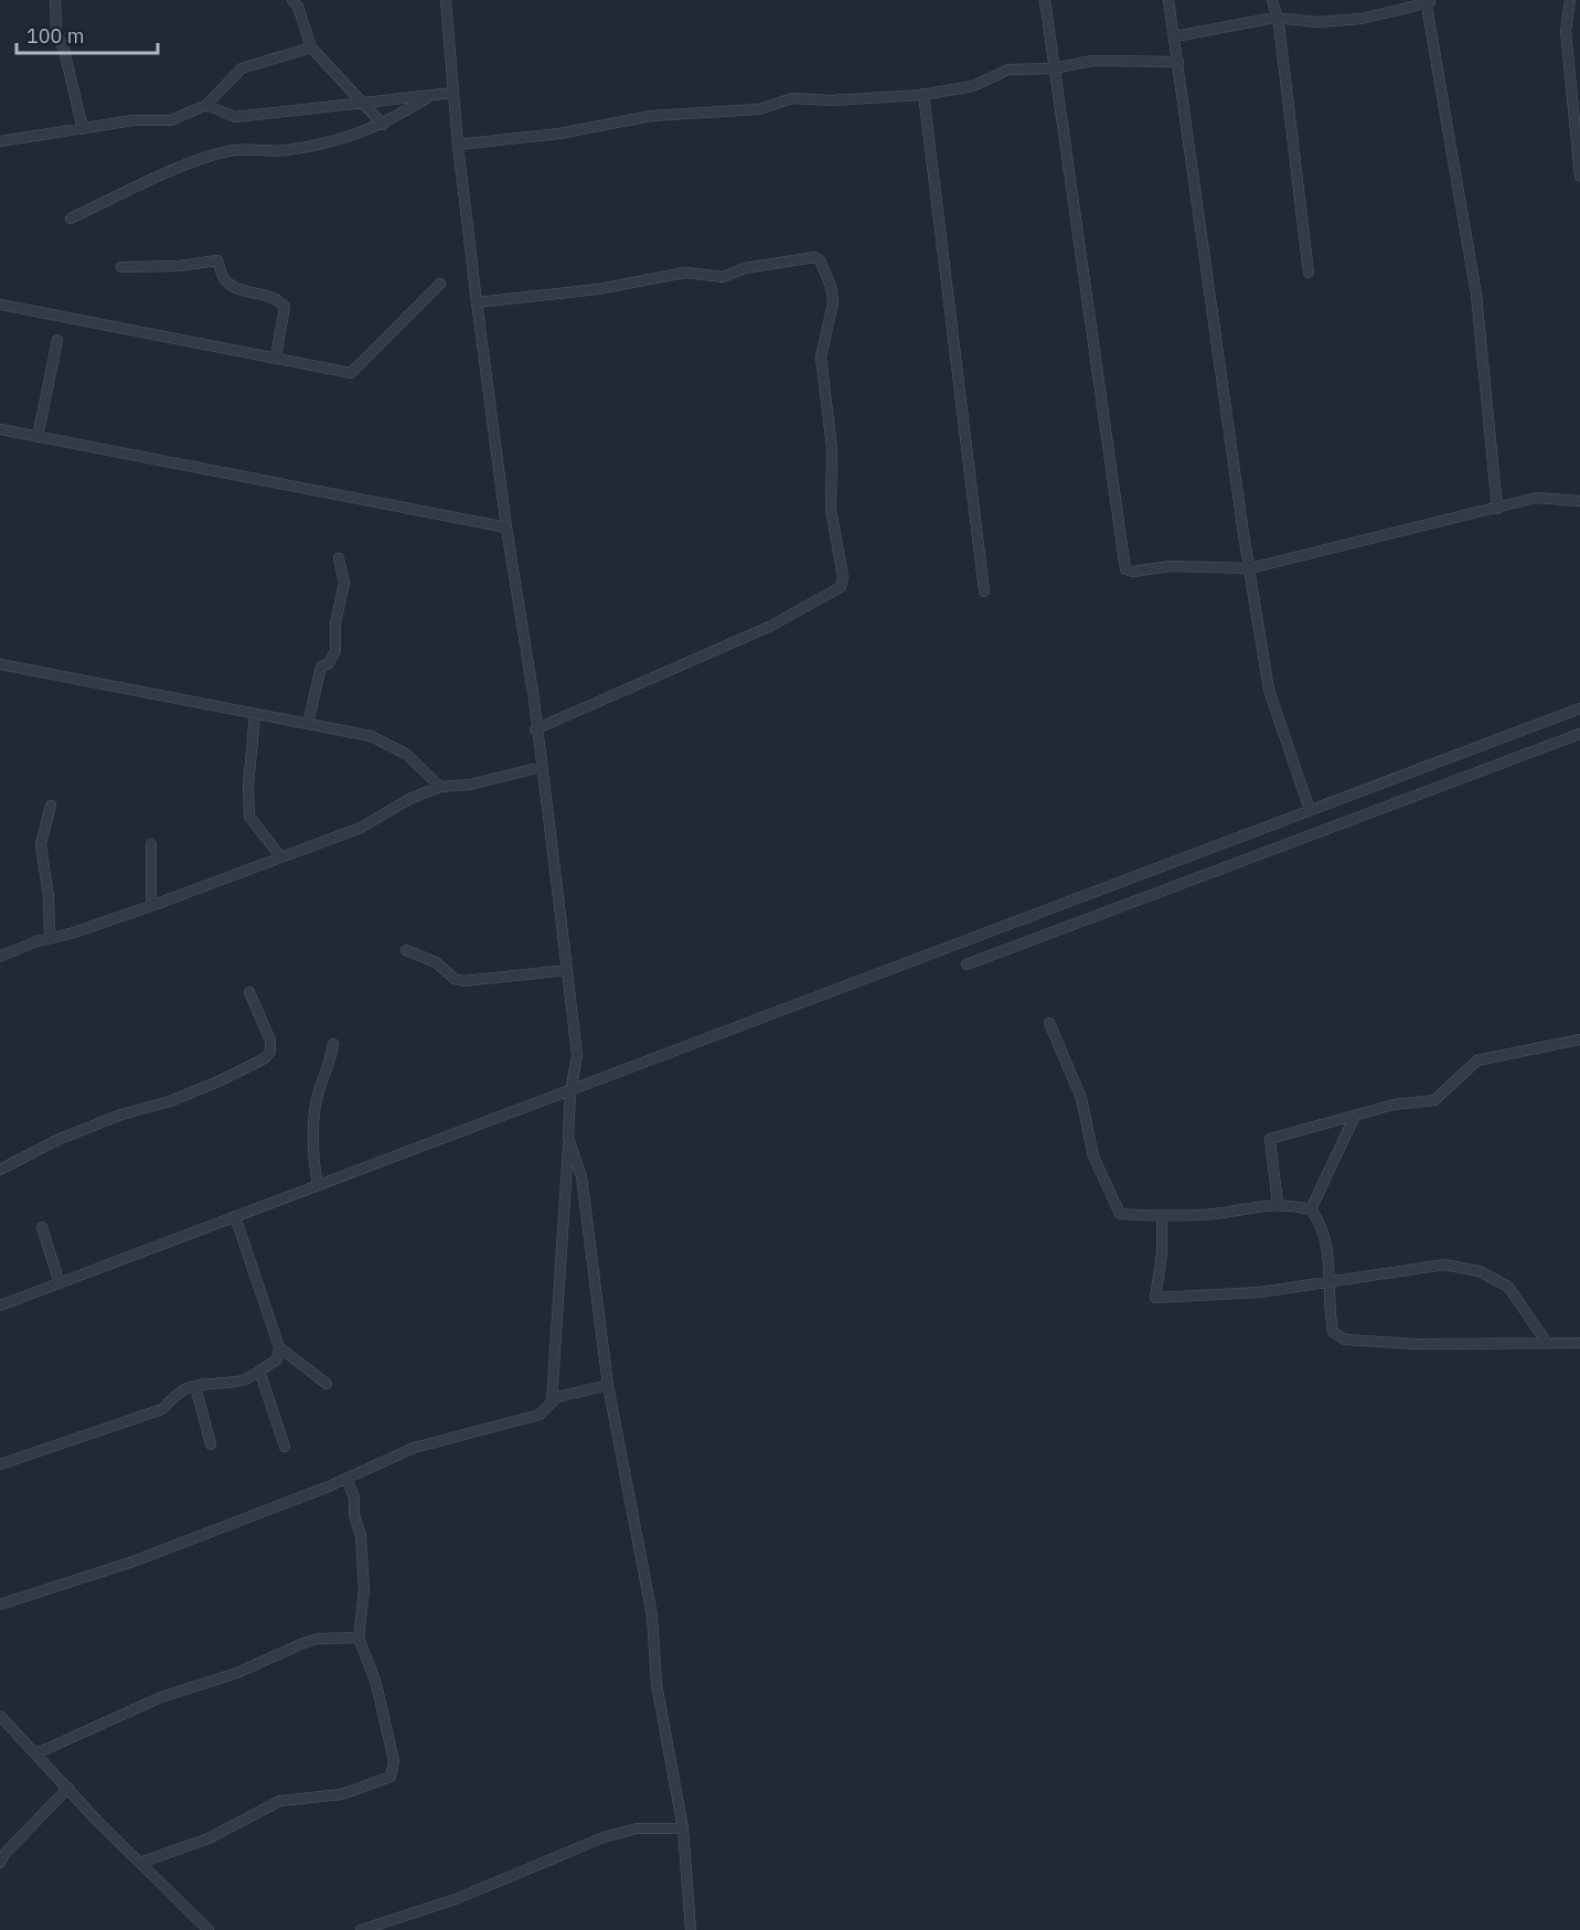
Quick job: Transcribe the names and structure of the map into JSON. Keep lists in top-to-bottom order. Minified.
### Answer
{"scale_bar":"100 m"}
